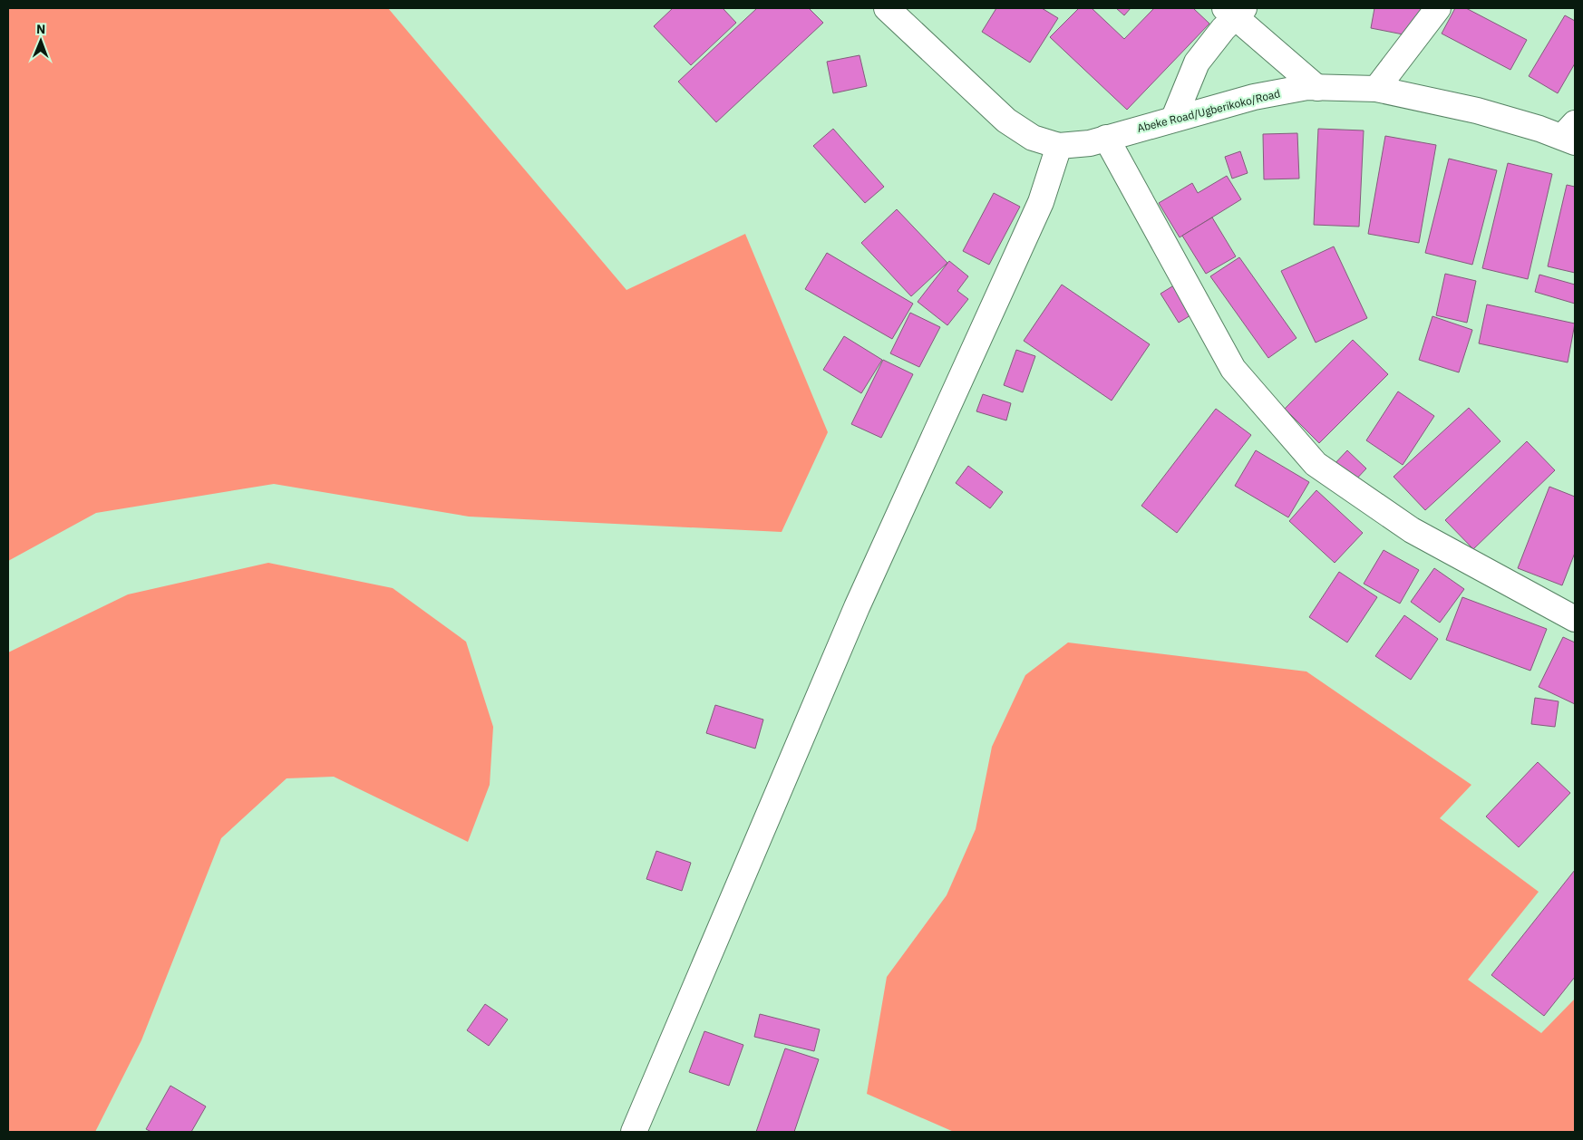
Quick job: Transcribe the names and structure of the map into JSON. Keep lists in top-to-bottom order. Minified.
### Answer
{"streets":{"street":["Abeke Road/Ugberikoko/Road"]},"north":"top"}
